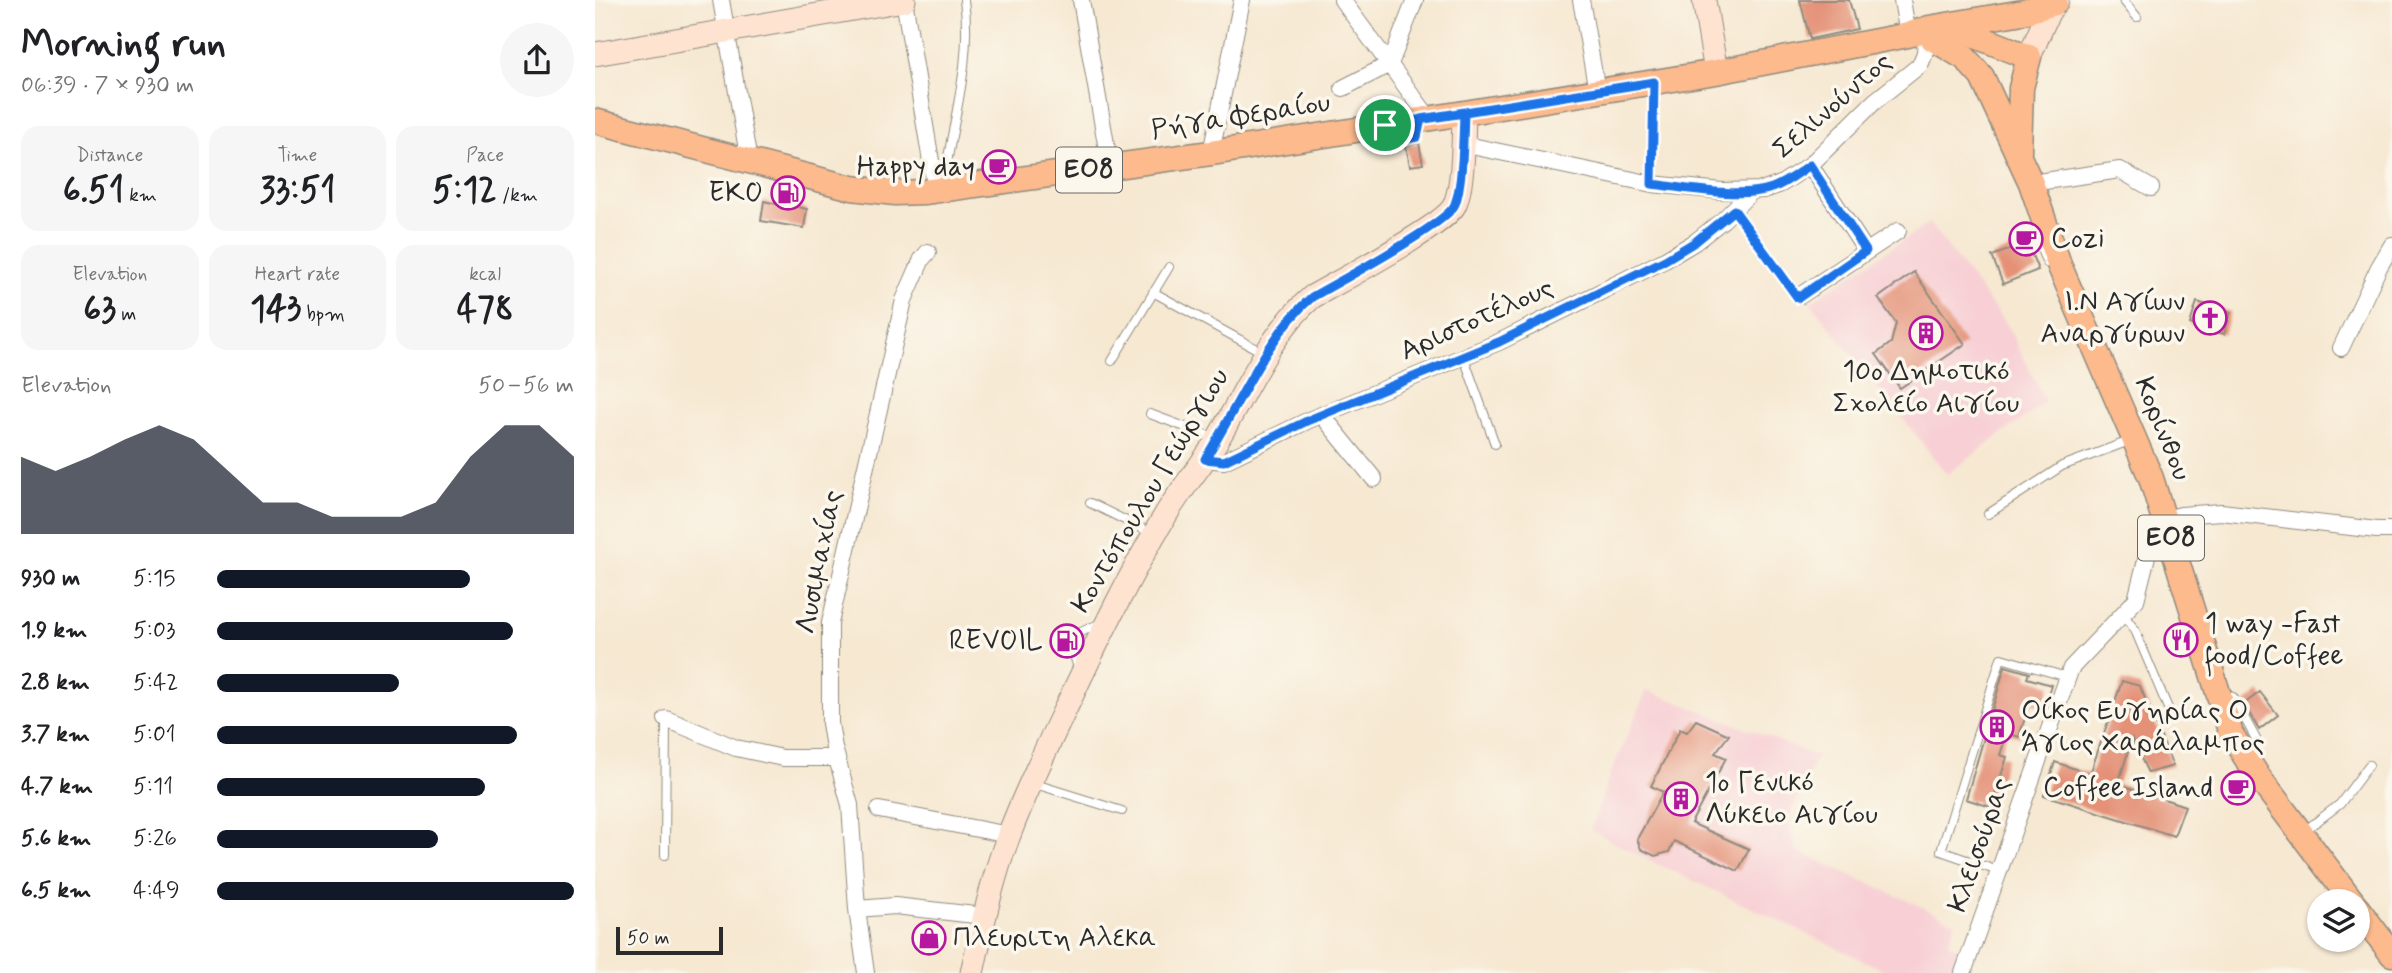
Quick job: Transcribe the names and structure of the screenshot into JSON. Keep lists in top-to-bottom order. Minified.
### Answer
{"streets":{"main road":["Ρήγα Φεραίου","ΕΟ8","Κορίνθου","Κοντόπουλου Γεώργιου"],"street":["Σελινούντος","Αριστοτέλους","Λυσιμαχίας","Κλεισούρας"]},"crossings":[["Σελινούντος","Ρήγα Φεραίου"],["Σελινούντος","ΕΟ8"],["Σελινούντος","Αριστοτέλους"],["Σελινούντος","Κοντόπουλου Γεώργιου"],["Ρήγα Φεραίου","ΕΟ8"],["Ρήγα Φεραίου","Κοντόπουλου Γεώργιου"],["ΕΟ8","Κορίνθου"],["Αριστοτέλους","Κοντόπουλου Γεώργιου"],["Κορίνθου","Κλεισούρας"]],"places":{"cafe":["Happy day","Cozi","Coffee Island"],"fuel station":["EKO","REVOIL"],"church":["Ι.Ν Αγίων Αναργύρων"],"building":["10o Δημοτικό Σχολείο Αιγίου","Οίκος Ευγηρίας Ο Άγιος Χαράλαμπος","1o Γενικό Λύκειο Αιγίου"],"restaurant":["1 way -Fast food/Coffee"],"shop":["Πλευριτη Αλεκα"]},"scale_bar":"50 m","page":{"heading":["Morning run","06:39 · 7 × 930 m"],"stats":[["Distance","6.51 km"],["Time","33:51"],["Pace","5:12 /km"],["Elevation","63 m"],["Heart rate","143 bpm"],["kcal","478"]],"chart":["Elevation","50–56 m"],"list":[{"name":"930 m","note":"5:15"},{"name":"1.9 km","note":"5:03"},{"name":"2.8 km","note":"5:42"},{"name":"3.7 km","note":"5:01"},{"name":"4.7 km","note":"5:11"},{"name":"5.6 km","note":"5:26"},{"name":"6.5 km","note":"4:49"}],"scale":"50 m"}}
